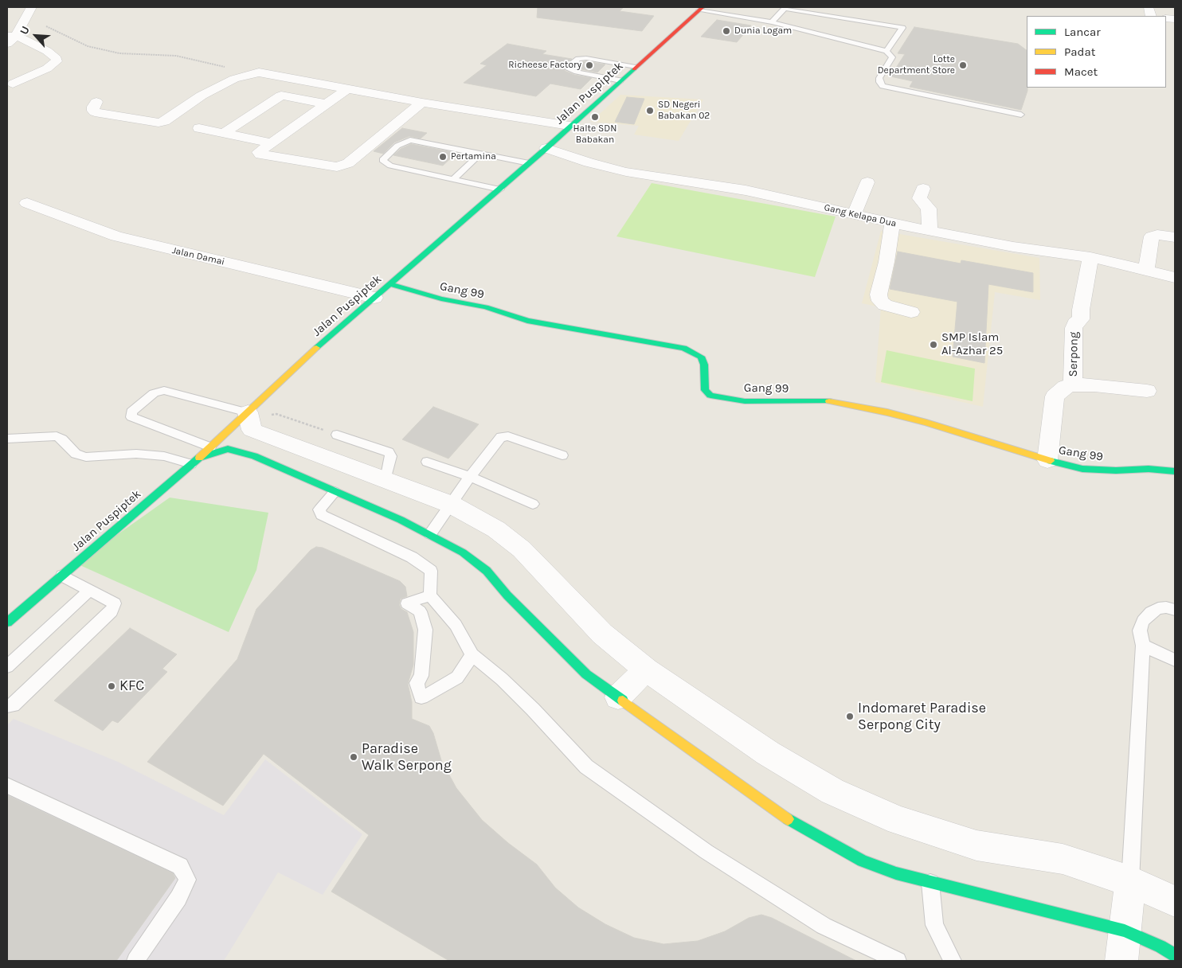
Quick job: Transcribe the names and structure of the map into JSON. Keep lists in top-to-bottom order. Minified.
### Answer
{"streets":{"street":["Jalan Puspiptek","Gang Kelapa Dua","Jalan Damai","Gang 99","Serpong"]},"crossings":[["Jalan Puspiptek","Gang Kelapa Dua"],["Jalan Puspiptek","Jalan Damai"],["Jalan Puspiptek","Gang 99"],["Gang Kelapa Dua","Serpong"]],"places":["Dunia Logam","Richeese Factory","Lotte Department Store","SD Negeri Babakan 02","Halte SDN Babakan","Pertamina","SMP Islam Al-Azhar 25","KFC","Indomaret Paradise Serpong City","Paradise Walk Serpong"],"legend":["Lancar","Padat","Macet"],"north":"top left"}
